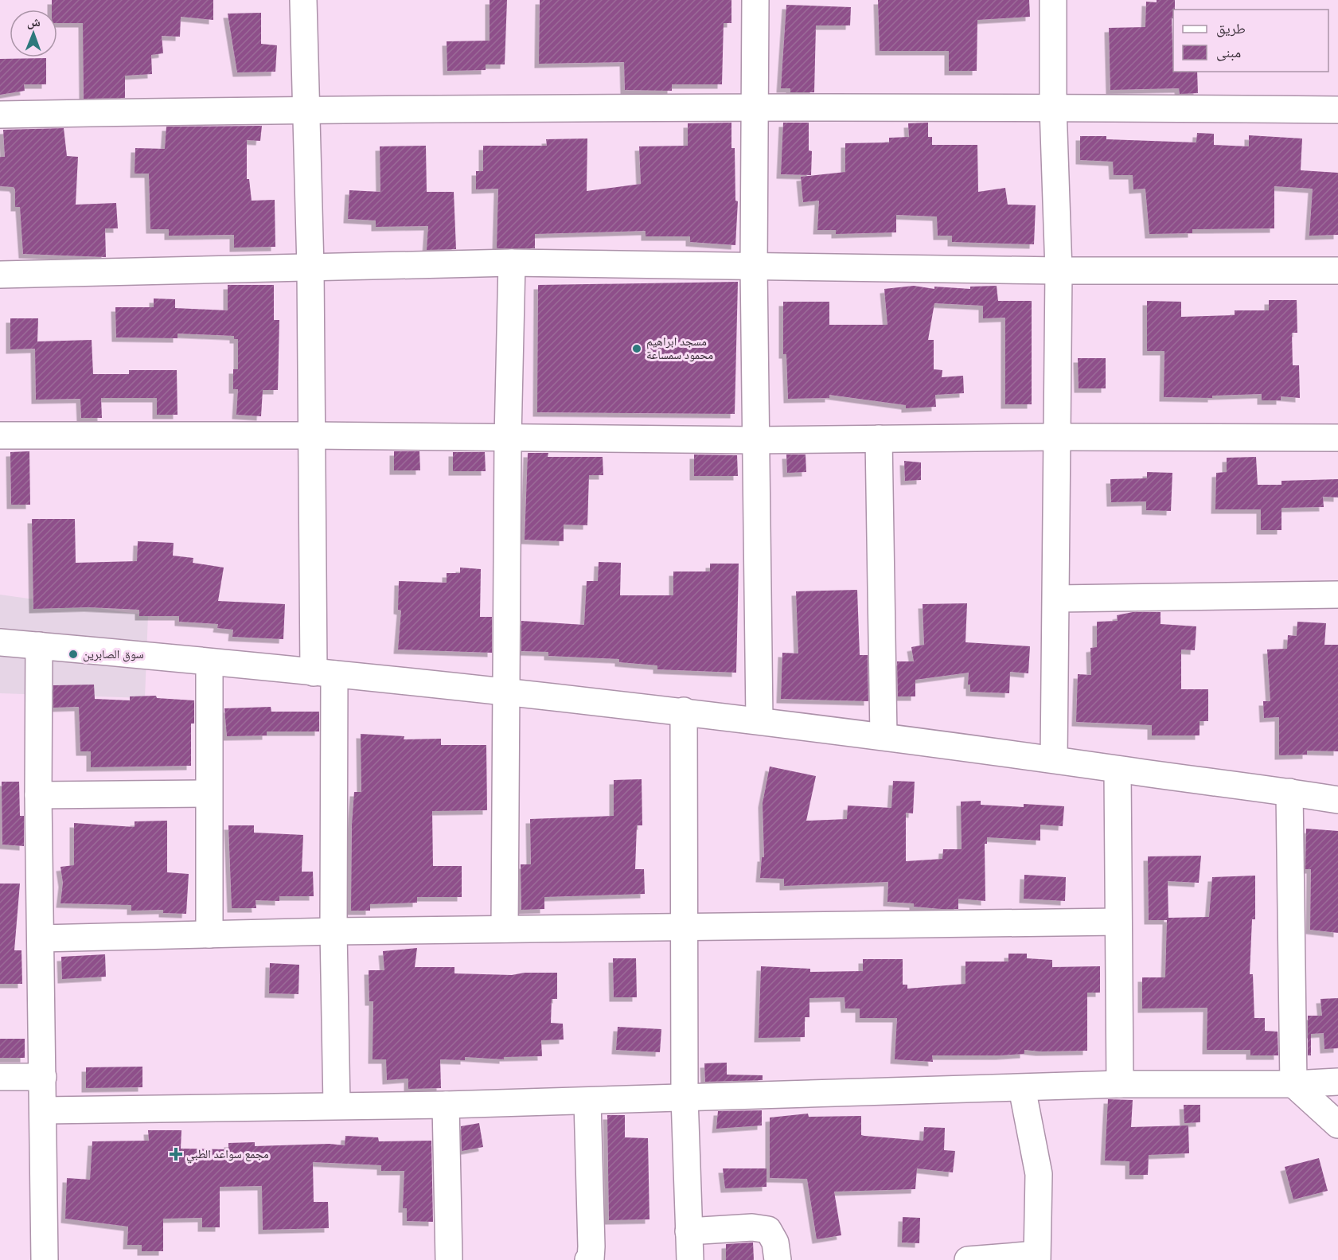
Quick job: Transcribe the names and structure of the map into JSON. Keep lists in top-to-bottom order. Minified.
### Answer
{"places":{"other":["مسجد ابراهيم محمود سمساعة","سوق الصابرين"],"health":["مجمع سواعد الطبي"]},"legend":["طريق","مبنى"],"north":"top"}
